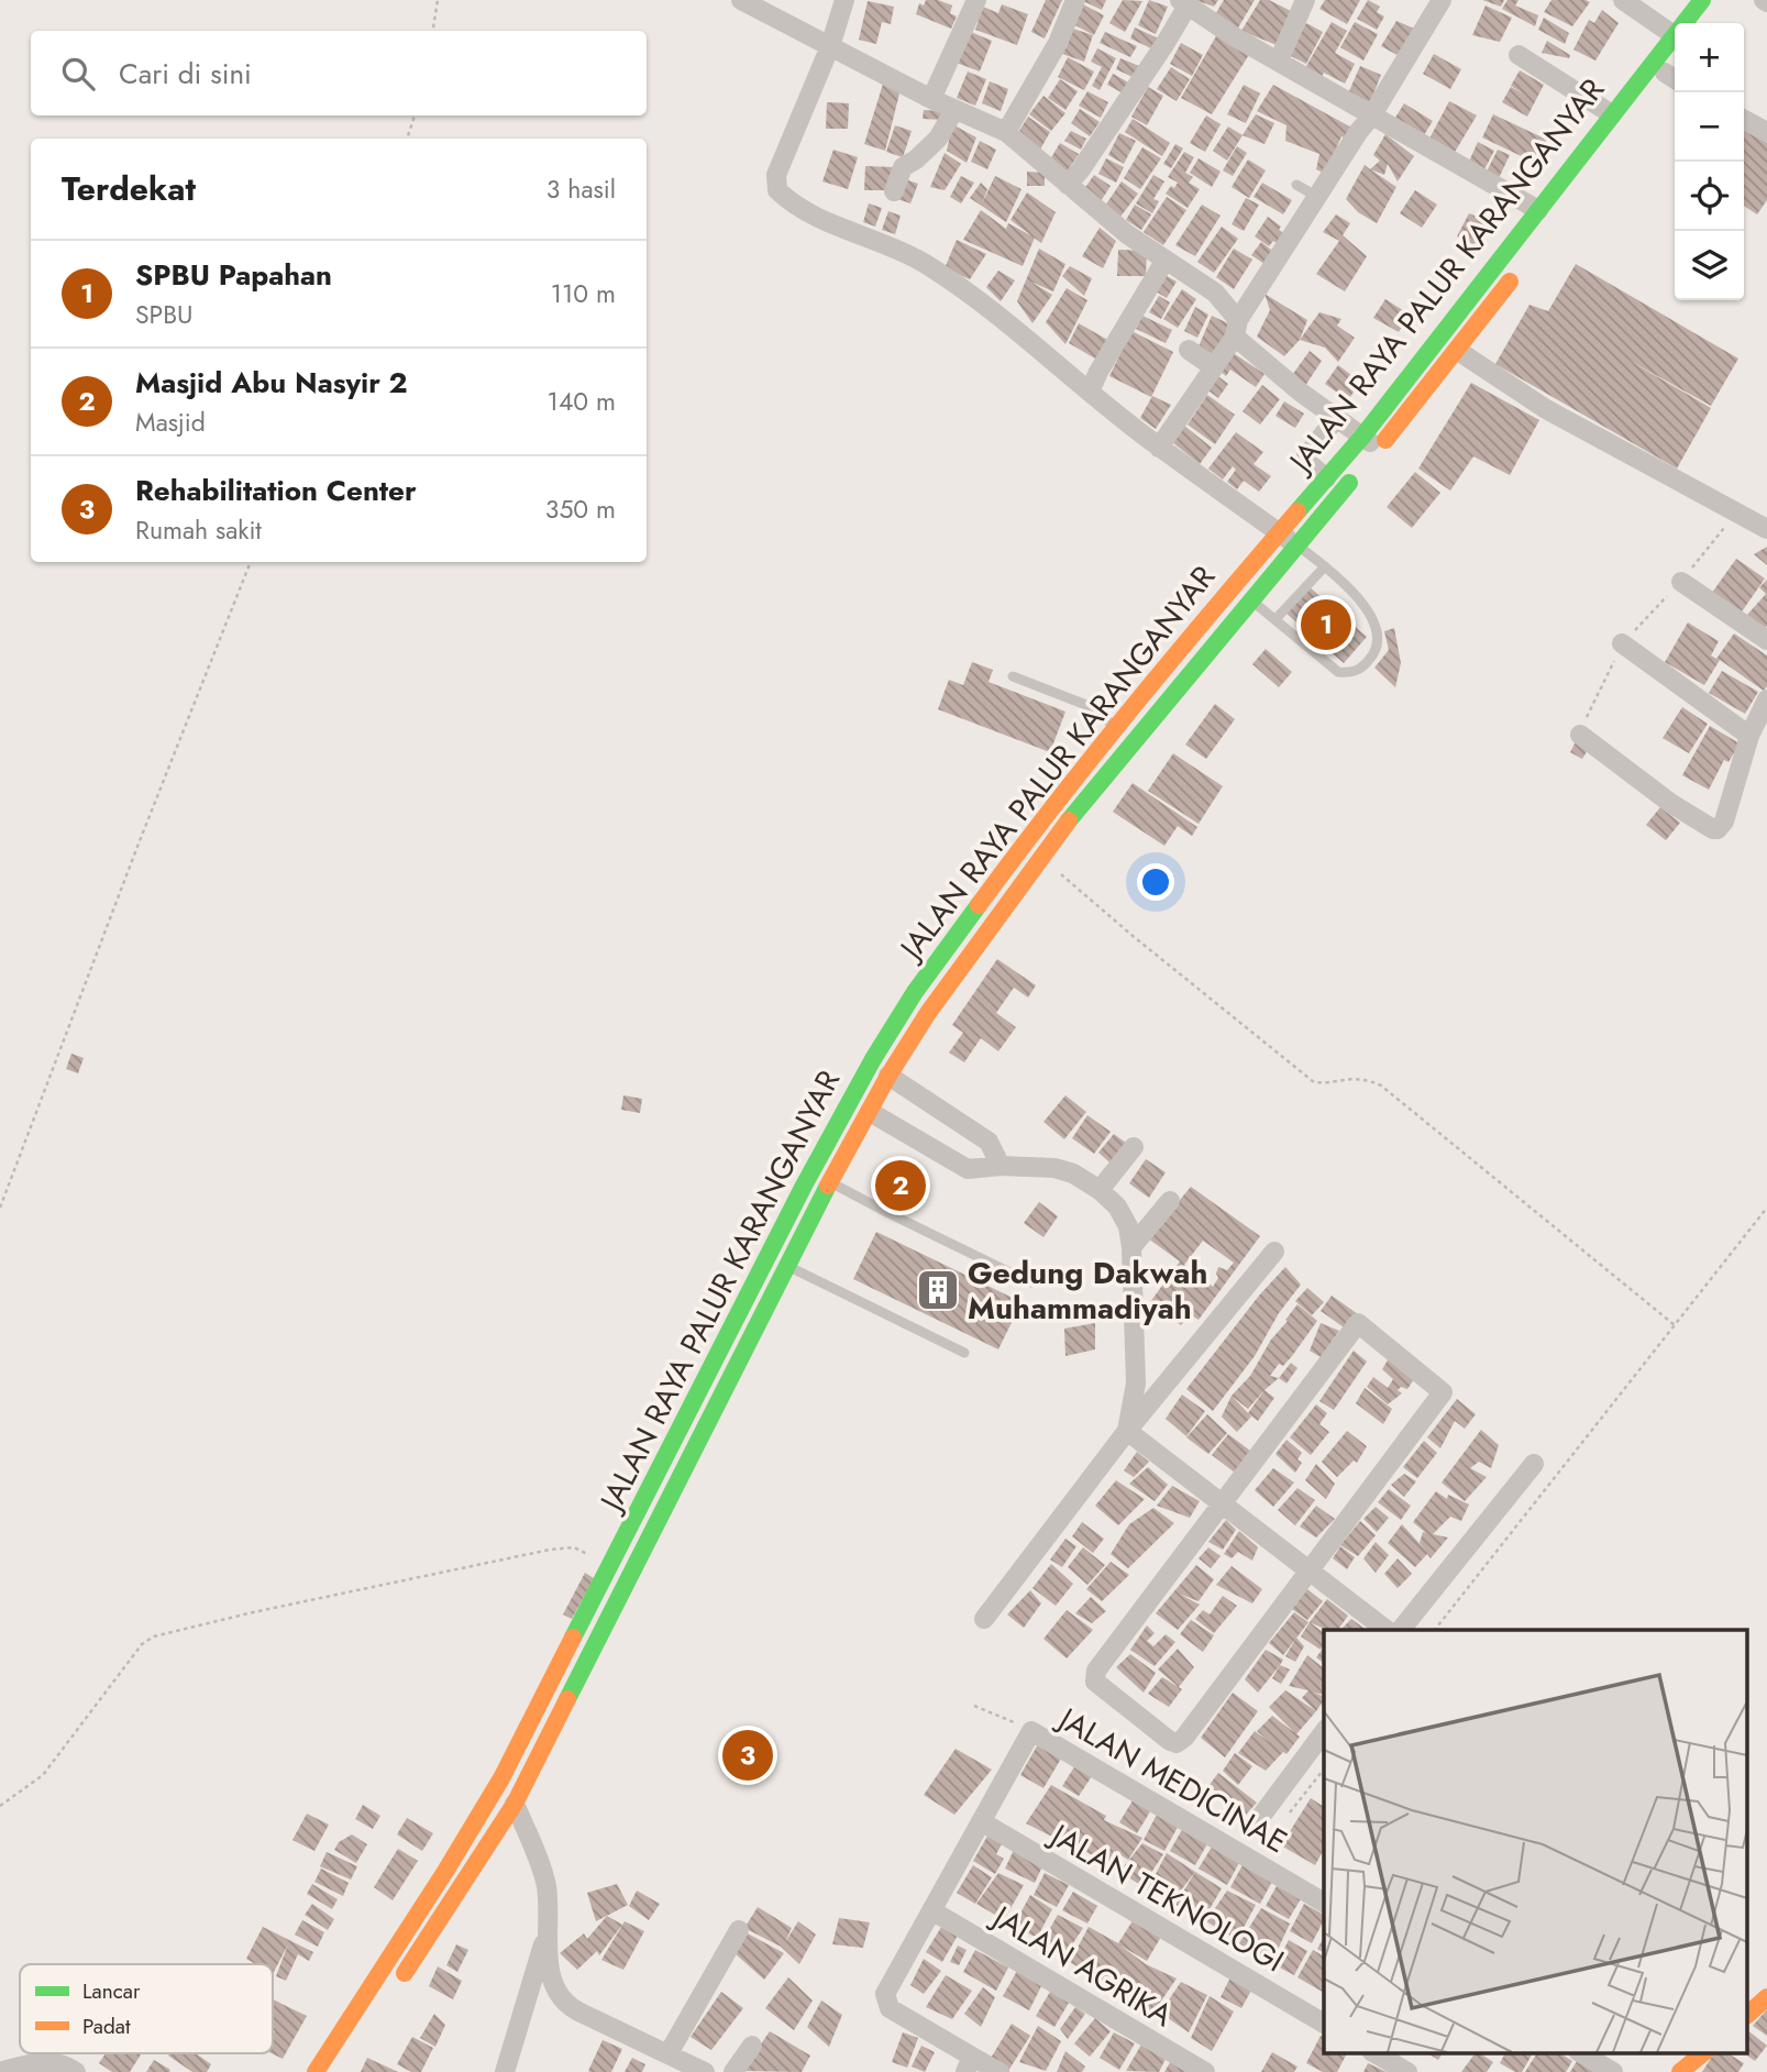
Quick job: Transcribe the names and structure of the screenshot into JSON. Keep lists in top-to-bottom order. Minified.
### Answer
{"streets":{"main road":["JALAN RAYA PALUR KARANGANYAR"],"street":["JALAN MEDICINAE","JALAN TEKNOLOGI","JALAN AGRIKA"]},"places":{"building":["Gedung Dakwah Muhammadiyah"]},"legend":["Lancar","Padat"],"page":{"map_buttons":["+","−"],"search":"Cari di sini","heading":["Terdekat","3 hasil"],"list":[{"mark":"1","name":"SPBU Papahan","note":"SPBU","value":"110 m"},{"mark":"2","name":"Masjid Abu Nasyir 2","note":"Masjid","value":"140 m"},{"mark":"3","name":"Rehabilitation Center","note":"Rumah sakit","value":"350 m"}],"pins":["1","2","3"]}}
